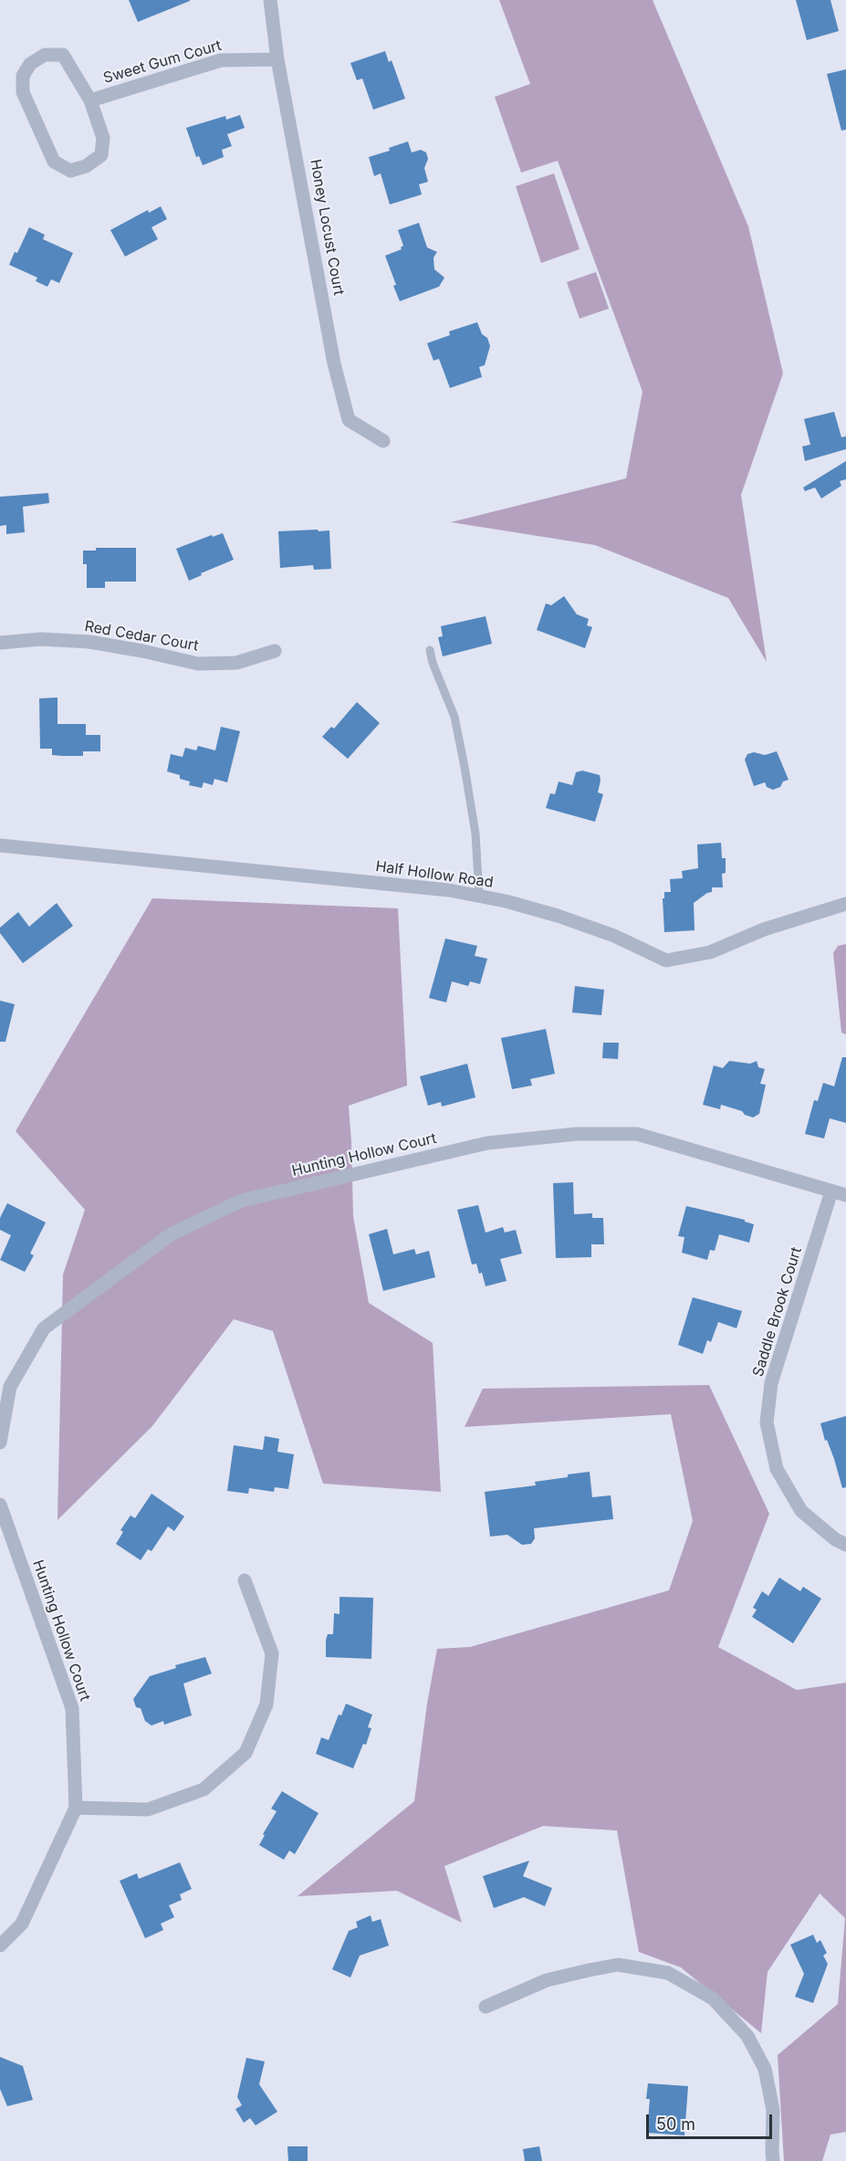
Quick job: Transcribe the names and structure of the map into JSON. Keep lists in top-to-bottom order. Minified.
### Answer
{"streets":{"street":["Sweet Gum Court","Honey Locust Court","Red Cedar Court","Half Hollow Road","Hunting Hollow Court","Saddle Brook Court"]},"crossings":[["Sweet Gum Court","Honey Locust Court"],["Hunting Hollow Court","Saddle Brook Court"]],"scale_bar":"50 m"}
